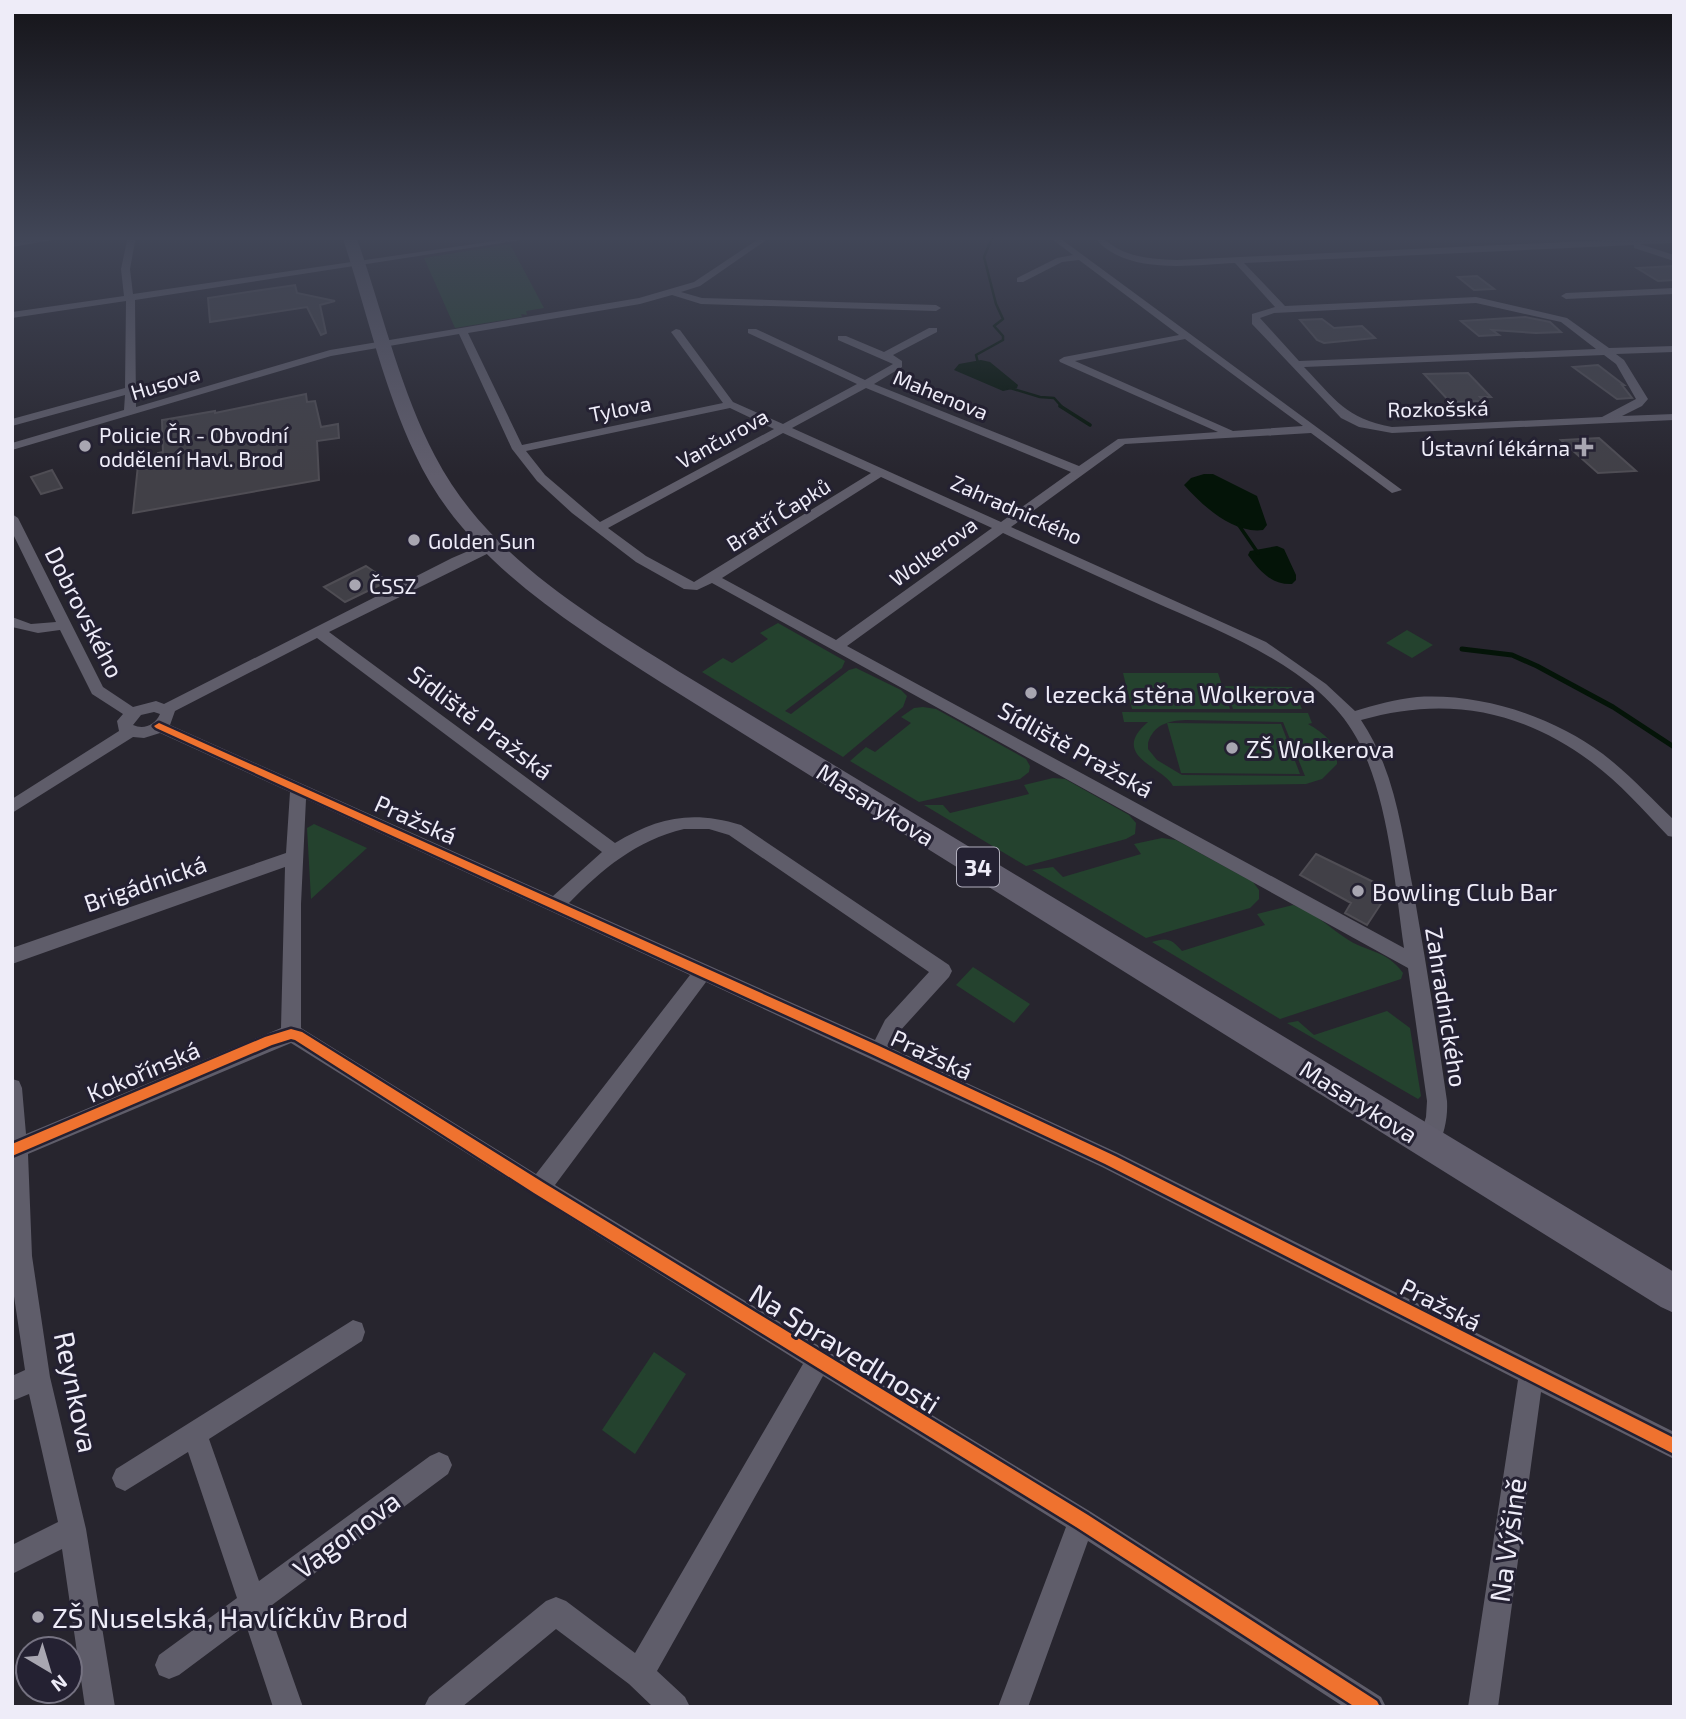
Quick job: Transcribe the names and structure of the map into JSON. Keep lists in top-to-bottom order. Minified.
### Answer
{"streets":{"main road":["Masarykova","34"],"street":["Husova","Mahenova","Tylova","Rozkošská","Vančurova","Zahradnického","Bratří Čapků","Wolkerova","Dobrovského","Sídliště Pražská","Pražská","Brigádnická","Kokořínská","Na Spravedlnosti","Reynkova","Vagonova","Na Výšině"]},"crossings":[["Husova","Masarykova"],["Mahenova","Vančurova"],["Mahenova","Wolkerova"],["Tylova","Zahradnického"],["Vančurova","Zahradnického"],["Vančurova","Bratří Čapků"],["Zahradnického","Bratří Čapků"],["Zahradnického","Wolkerova"],["Zahradnického","Sídliště Pražská"],["Zahradnického","Masarykova"],["Bratří Čapků","Sídliště Pražská"],["Wolkerova","Sídliště Pražská"],["Pražská","Na Výšině"],["Kokořínská","Na Spravedlnosti"],["Kokořínská","Reynkova"]],"places":{"other":["Policie ČR - Obvodní oddělení Havl. Brod","Golden Sun","ČSSZ","lezecká stěna Wolkerova","ZŠ Wolkerova","Bowling Club Bar","ZŠ Nuselská, Havlíčkův Brod"],"health":["Ústavní lékárna"]},"north":"bottom right"}
